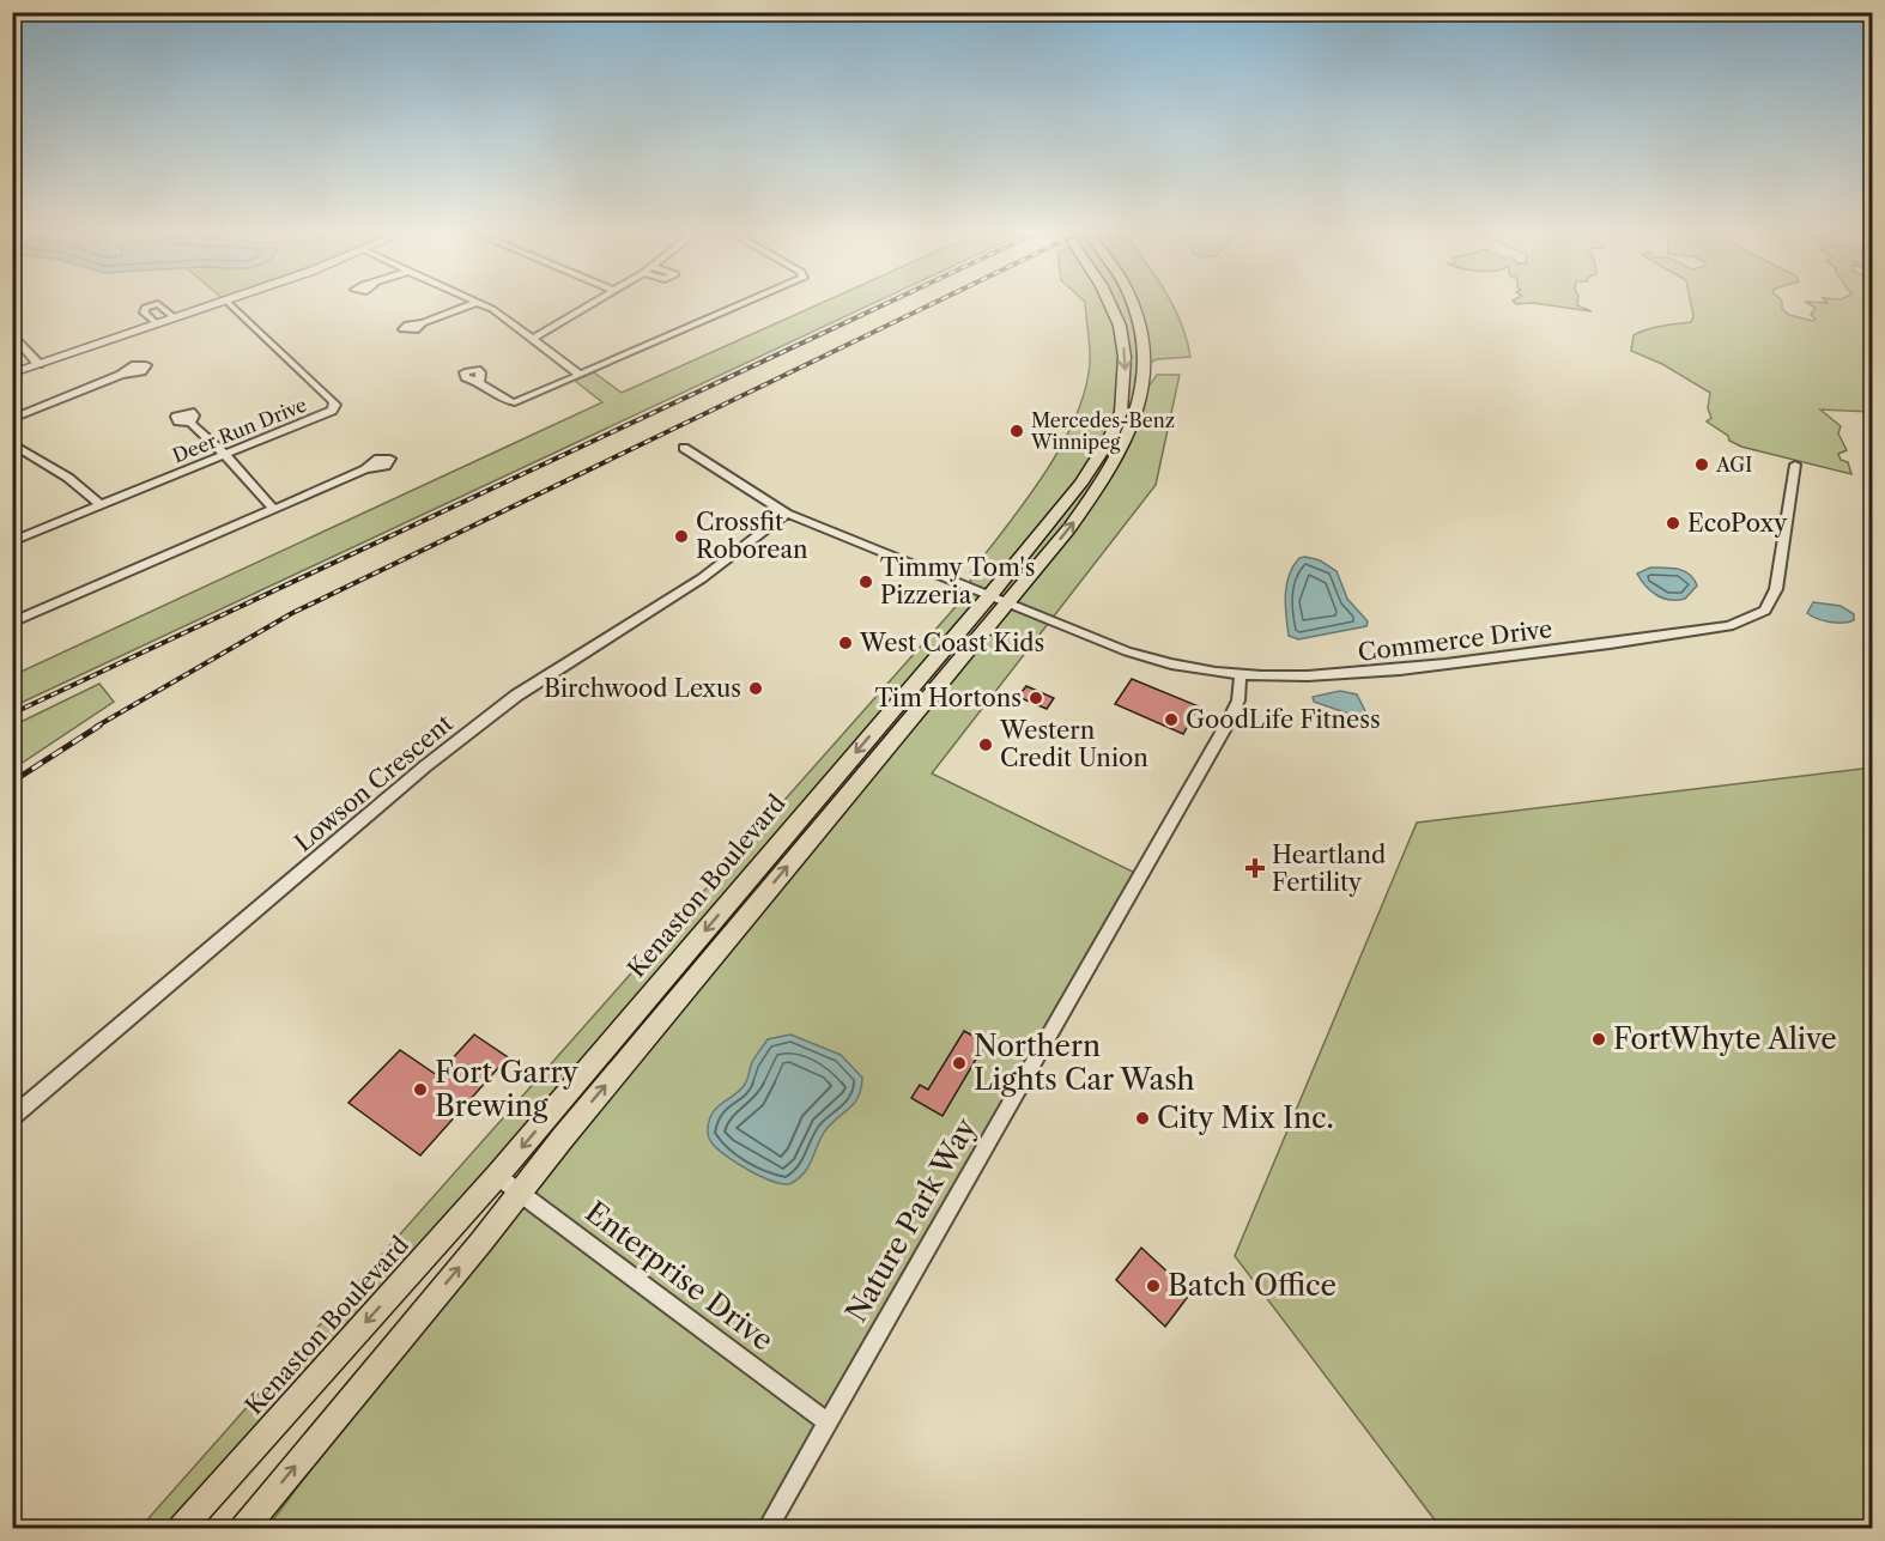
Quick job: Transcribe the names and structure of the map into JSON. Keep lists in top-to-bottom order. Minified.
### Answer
{"streets":{"main road":["Kenaston Boulevard"],"street":["Deer Run Drive","Commerce Drive","Lowson Crescent","Nature Park Way","Enterprise Drive"]},"crossings":[["Commerce Drive","Lowson Crescent"],["Commerce Drive","Kenaston Boulevard"],["Commerce Drive","Nature Park Way"],["Kenaston Boulevard","Enterprise Drive"],["Nature Park Way","Enterprise Drive"]],"places":{"other":["Mercedes-Benz Winnipeg","AGI","EcoPoxy","Crossfit Roborean","Timmy Tom's Pizzeria","West Coast Kids","Birchwood Lexus","Tim Hortons","GoodLife Fitness","Western Credit Union","FortWhyte Alive","Northern Lights Car Wash","Fort Garry Brewing","City Mix Inc.","Batch Office"],"health":["Heartland Fertility"]}}
